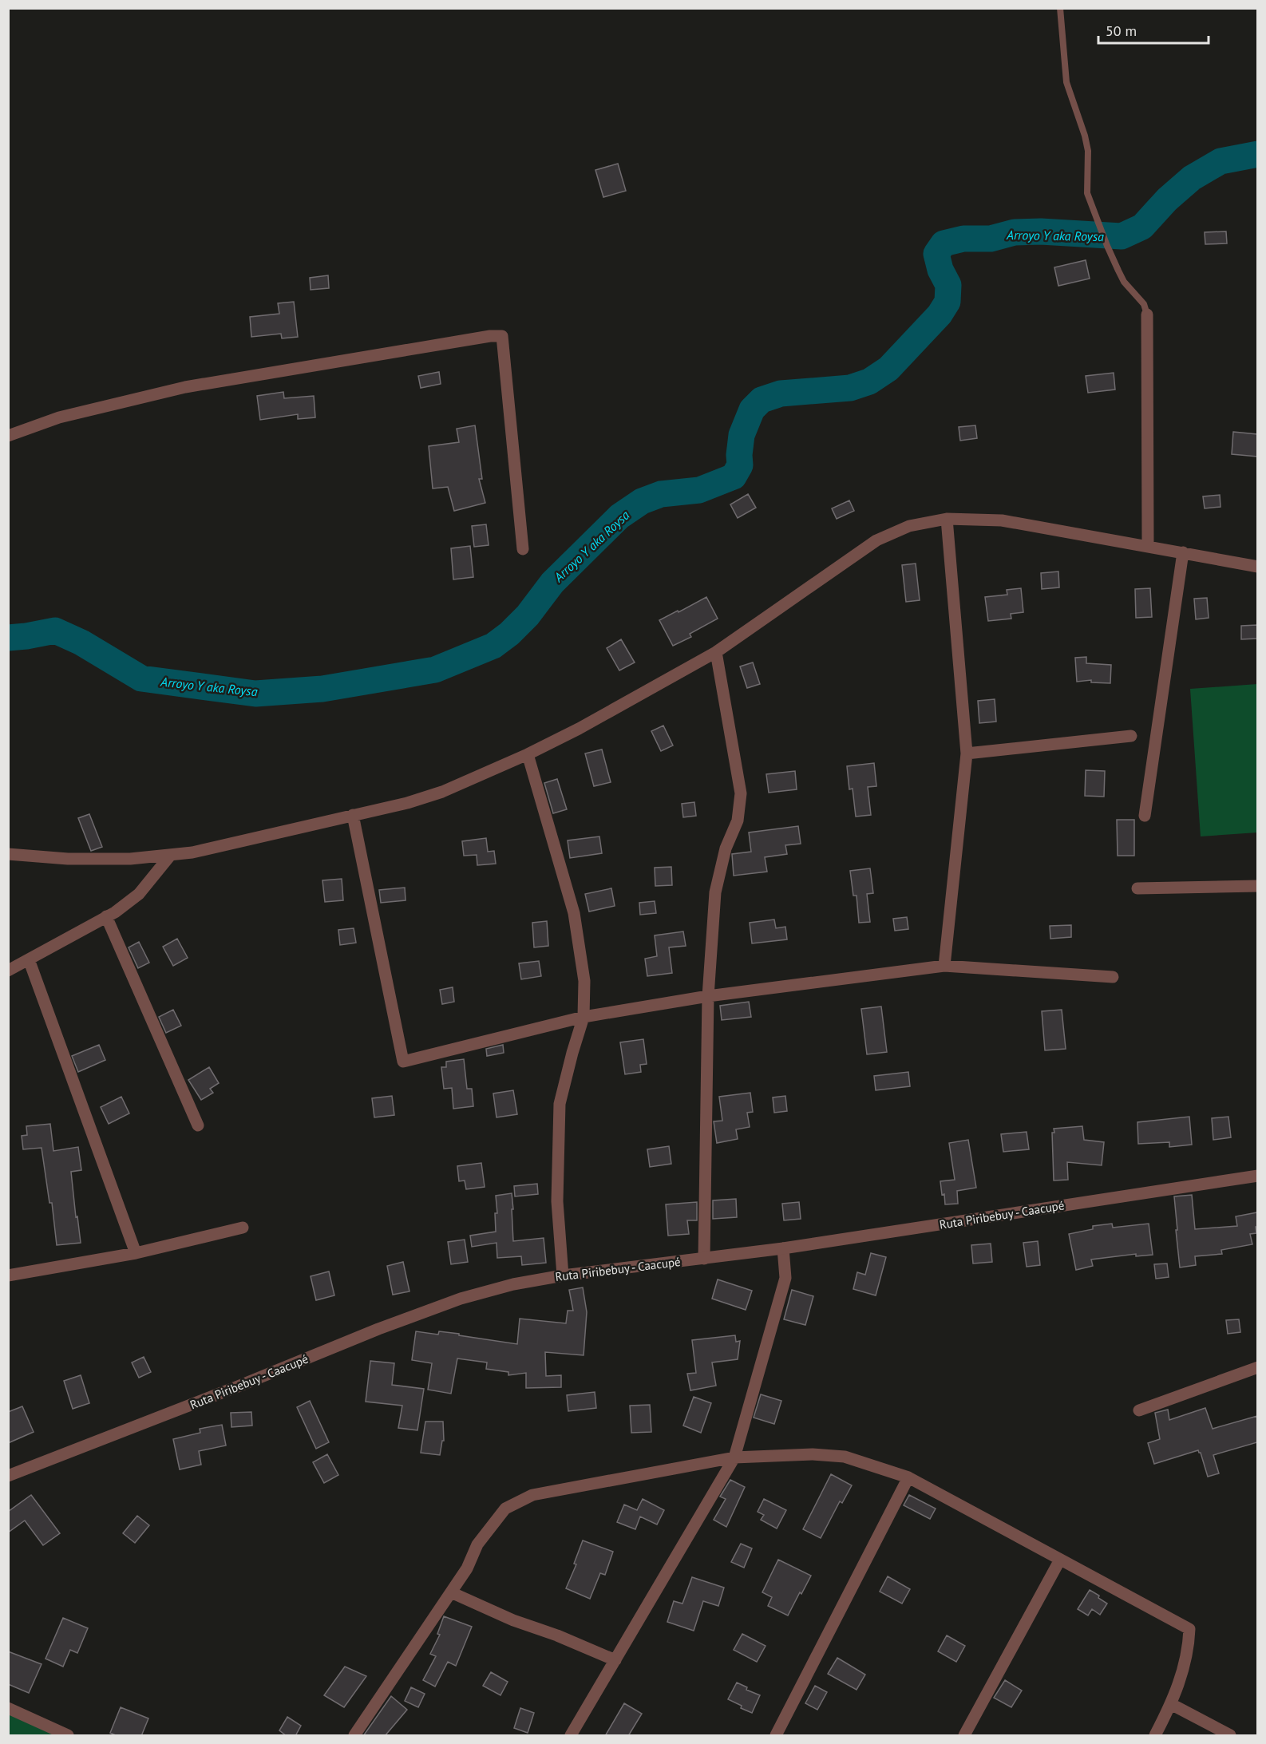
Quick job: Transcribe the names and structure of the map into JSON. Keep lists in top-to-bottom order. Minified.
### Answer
{"streets":{"street":["Ruta Piribebuy - Caacupé"]},"water":["Arroyo Y aka Roysa"],"scale_bar":"50 m"}
